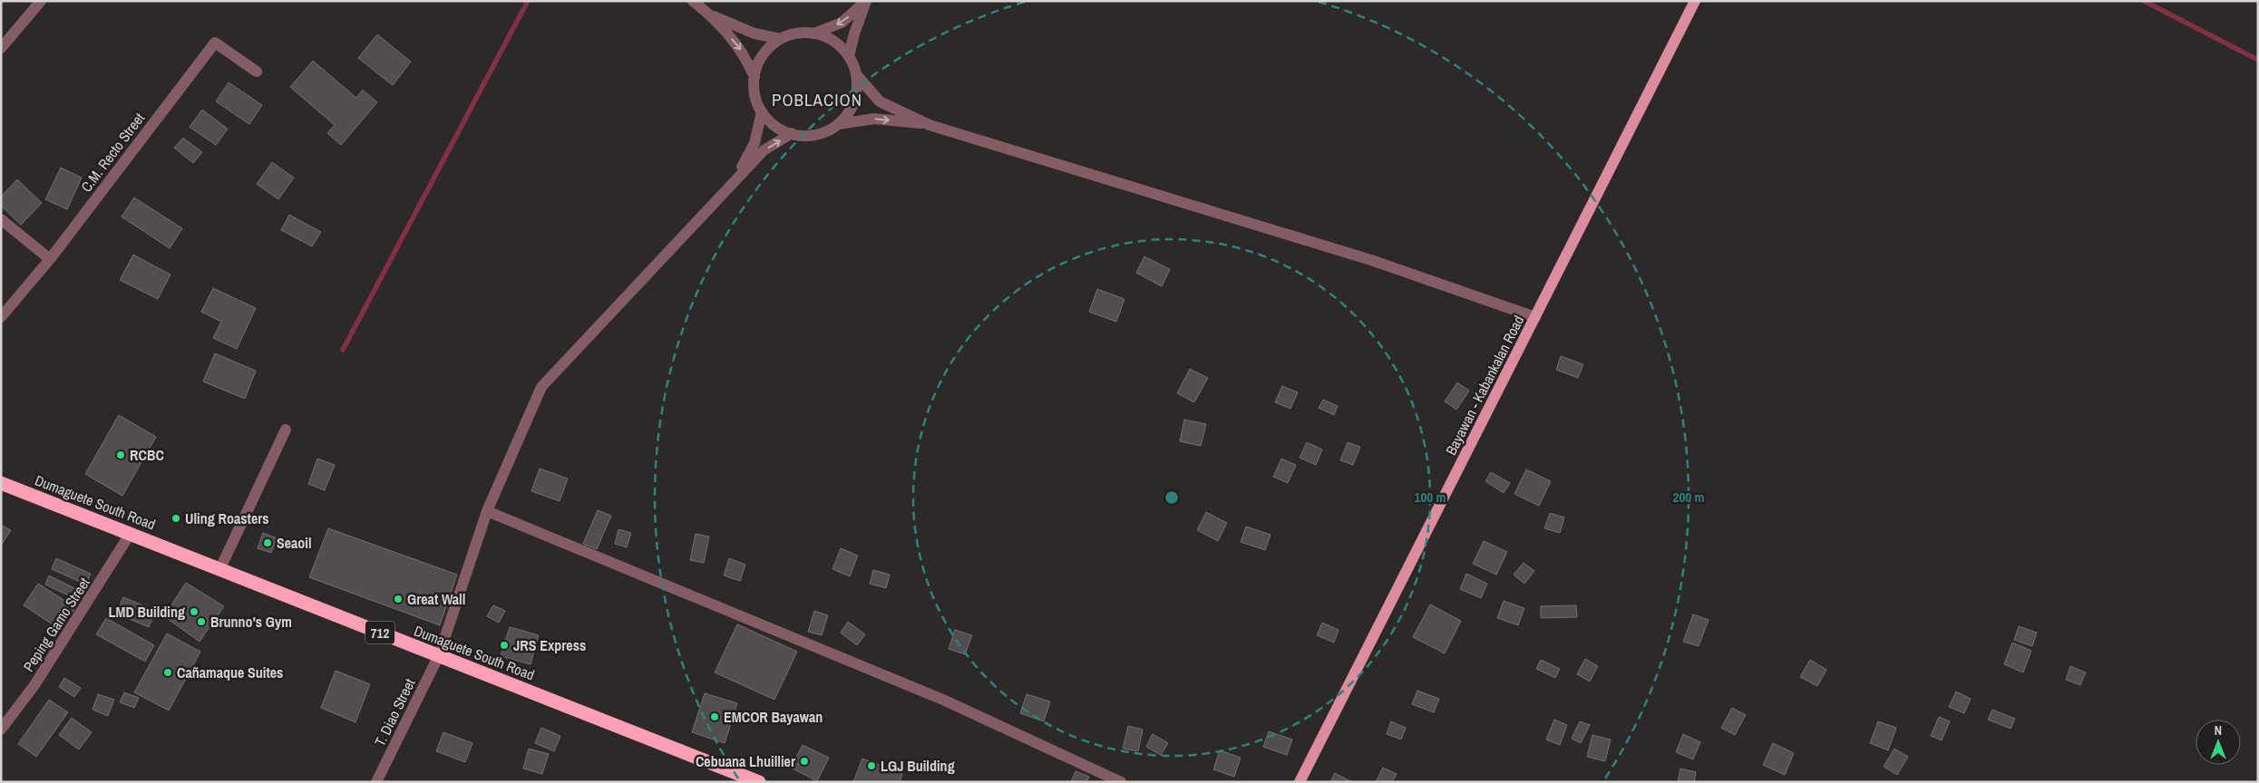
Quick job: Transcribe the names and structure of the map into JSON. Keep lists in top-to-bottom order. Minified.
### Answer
{"streets":{"highway":["Dumaguete South Road","712"],"main road":["Bayawan - Kabankalan Road"],"street":["C.M. Recto Street","Peping Gamo Street","T. Diao Street"]},"crossings":[["Dumaguete South Road","Peping Gamo Street"],["Dumaguete South Road","T. Diao Street"]],"districts":["POBLACION"],"places":["RCBC","Uling Roasters","Seaoil","Great Wall","LMD Building","Brunno's Gym","JRS Express","Cañamaque Suites","EMCOR Bayawan","Cebuana Lhuillier","LGJ Building"],"north":"top","rings":["100 m","200 m"]}
